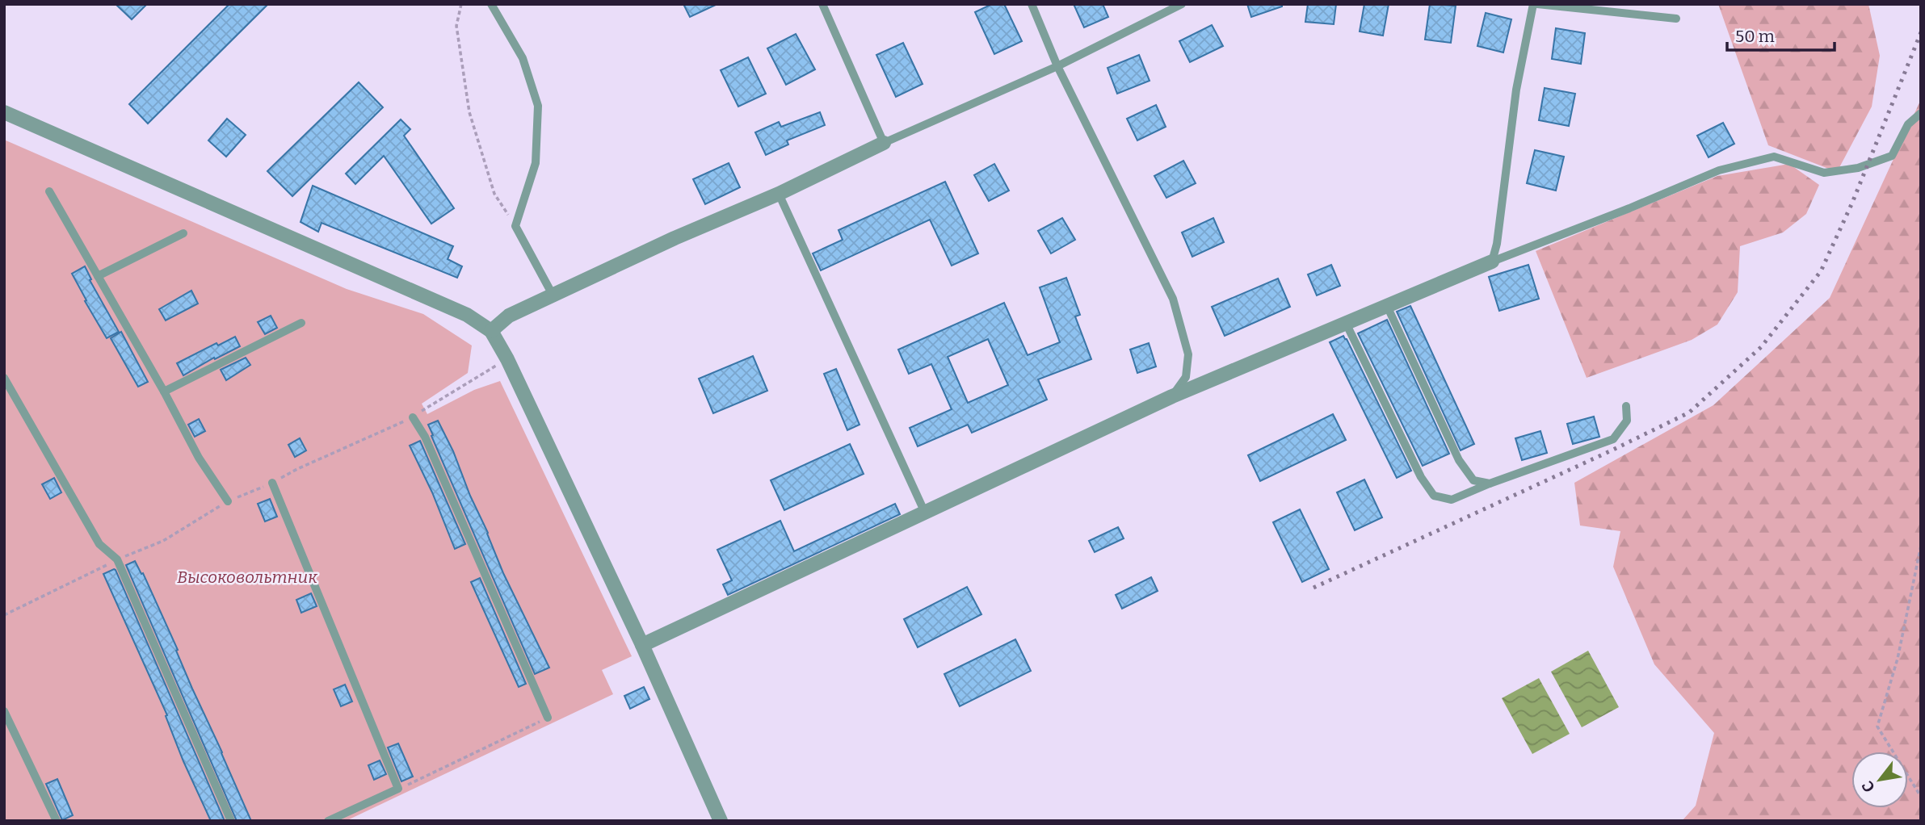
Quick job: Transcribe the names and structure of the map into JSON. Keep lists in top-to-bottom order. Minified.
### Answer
{"parks":["Высоковольтник"],"scale_bar":"50 m","north":"bottom left"}
